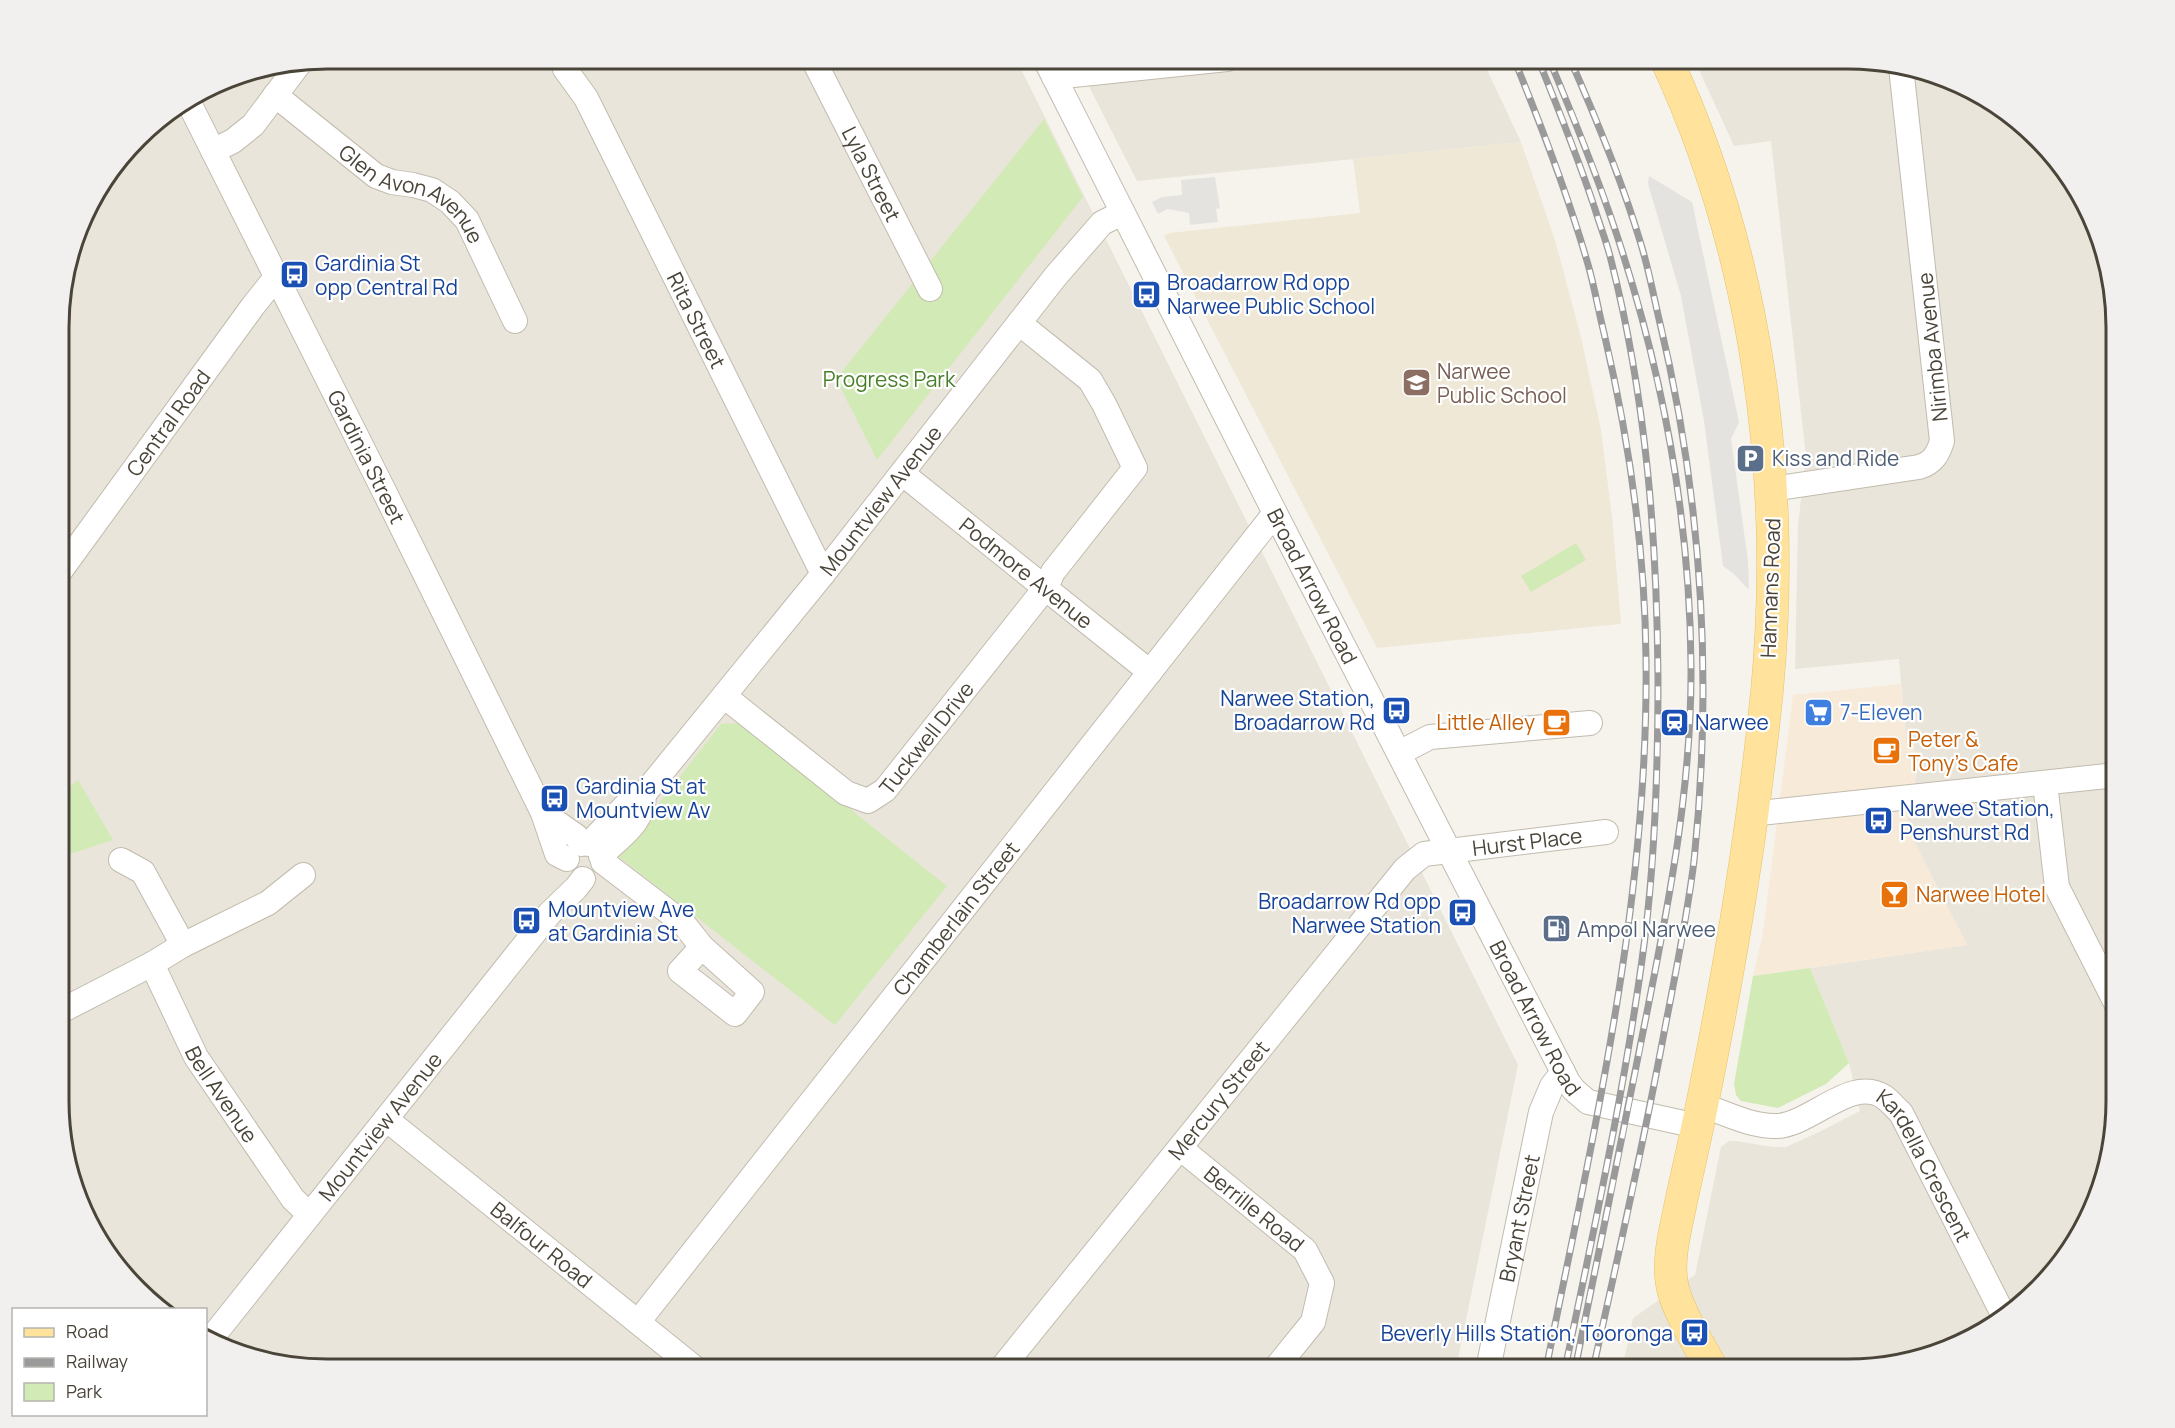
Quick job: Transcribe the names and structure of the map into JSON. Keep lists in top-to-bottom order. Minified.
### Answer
{"streets":{"main road":["Hannans Road"],"street":["Lyla Street","Glen Avon Avenue","Rita Street","Nirimba Avenue","Central Road","Gardinia Street","Mountview Avenue","Podmore Avenue","Broad Arrow Road","Tuckwell Drive","Hurst Place","Chamberlain Street","Bell Avenue","Mercury Street","Kardella Crescent","Berrille Road","Bryant Street","Balfour Road"]},"crossings":[["Rita Street","Mountview Avenue"],["Nirimba Avenue","Hannans Road"],["Central Road","Gardinia Street"],["Gardinia Street","Mountview Avenue"],["Mountview Avenue","Podmore Avenue"],["Mountview Avenue","Broad Arrow Road"],["Mountview Avenue","Tuckwell Drive"],["Mountview Avenue","Bell Avenue"],["Mountview Avenue","Balfour Road"],["Podmore Avenue","Tuckwell Drive"],["Podmore Avenue","Chamberlain Street"],["Broad Arrow Road","Hannans Road"],["Broad Arrow Road","Hurst Place"],["Broad Arrow Road","Chamberlain Street"],["Broad Arrow Road","Mercury Street"],["Broad Arrow Road","Kardella Crescent"],["Broad Arrow Road","Bryant Street"],["Hannans Road","Kardella Crescent"],["Hurst Place","Mercury Street"],["Chamberlain Street","Balfour Road"],["Mercury Street","Berrille Road"]],"parks":["Progress Park"],"places":{"bus stop":["Gardinia St opp Central Rd","Broadarrow Rd opp Narwee Public School","Narwee Station, Broadarrow Rd","Gardinia St at Mountview Av","Narwee Station, Penshurst Rd","Broadarrow Rd opp Narwee Station","Mountview Ave at Gardinia St","Beverly Hills Station, Tooronga"],"school or university":["Narwee Public School"],"parking":["Kiss and Ride"],"supermarket":["7-Eleven"],"cafe":["Little Alley","Peter & Tony's Cafe"],"station":["Narwee"],"bar":["Narwee Hotel"],"fuel station":["Ampol Narwee"]},"legend":["Road","Railway","Park"]}
